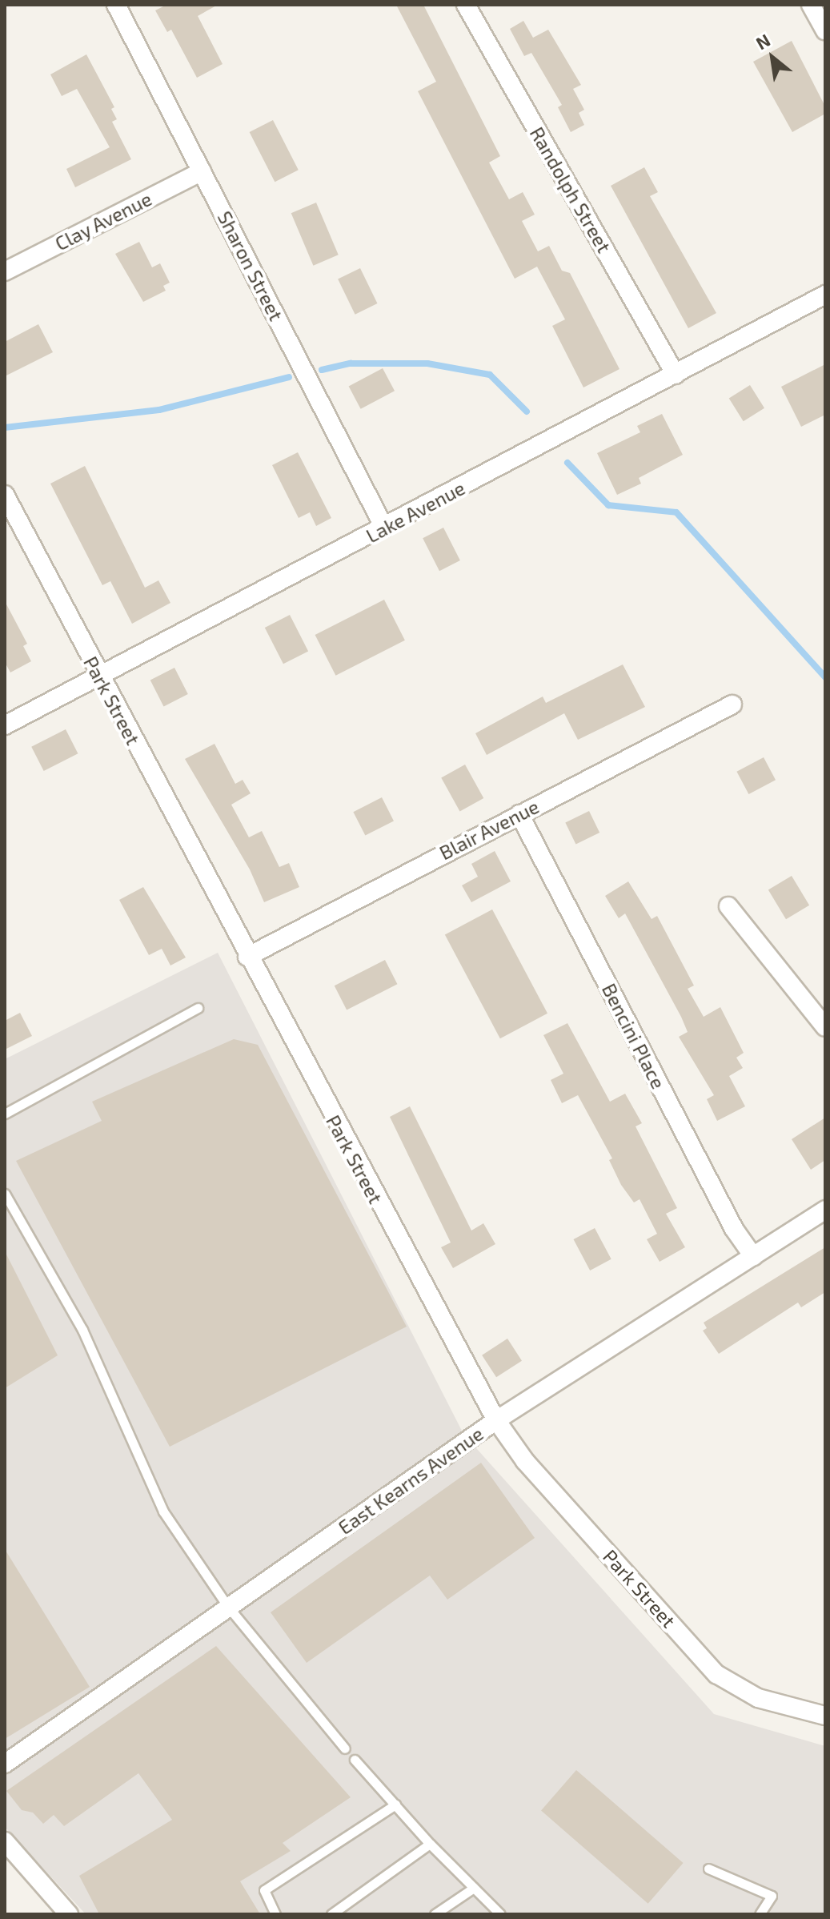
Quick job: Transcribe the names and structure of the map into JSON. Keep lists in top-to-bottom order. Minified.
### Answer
{"streets":{"street":["Randolph Street","Clay Avenue","Sharon Street","Lake Avenue","Park Street","Blair Avenue","Bencini Place","East Kearns Avenue"]},"crossings":[["Randolph Street","Lake Avenue"],["Clay Avenue","Sharon Street"],["Sharon Street","Lake Avenue"],["Lake Avenue","Park Street"],["Park Street","Blair Avenue"],["Park Street","East Kearns Avenue"],["Blair Avenue","Bencini Place"],["Bencini Place","East Kearns Avenue"]],"north":"top left"}
